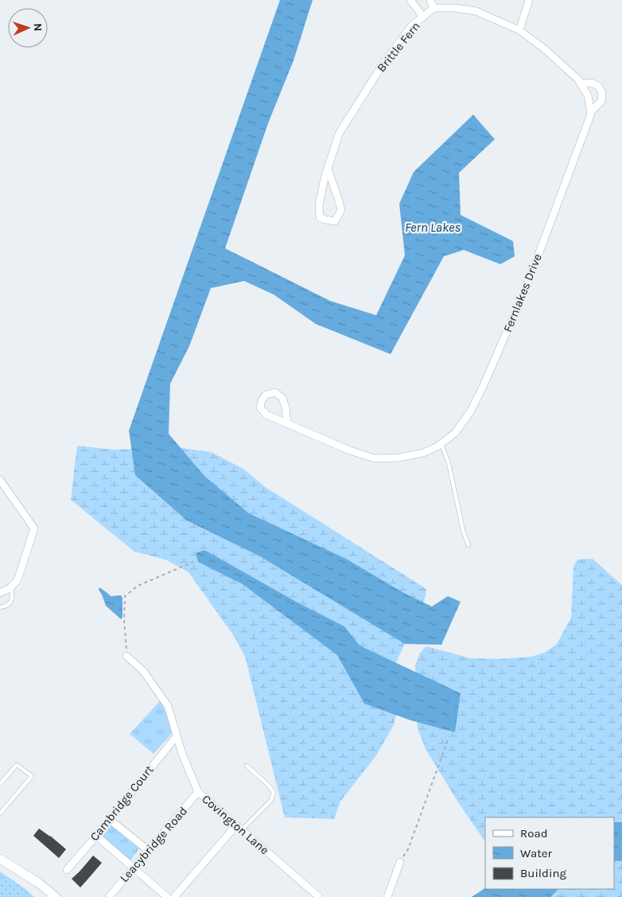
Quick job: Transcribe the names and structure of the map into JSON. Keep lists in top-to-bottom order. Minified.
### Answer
{"streets":{"street":["Brittle Fern","Fernlakes Drive","Cambridge Court","Covington Lane","Leacybridge Road"]},"crossings":[["Cambridge Court","Covington Lane"],["Covington Lane","Leacybridge Road"]],"water":["Fern Lakes"],"legend":["Road","Water","Building"],"north":"right"}
